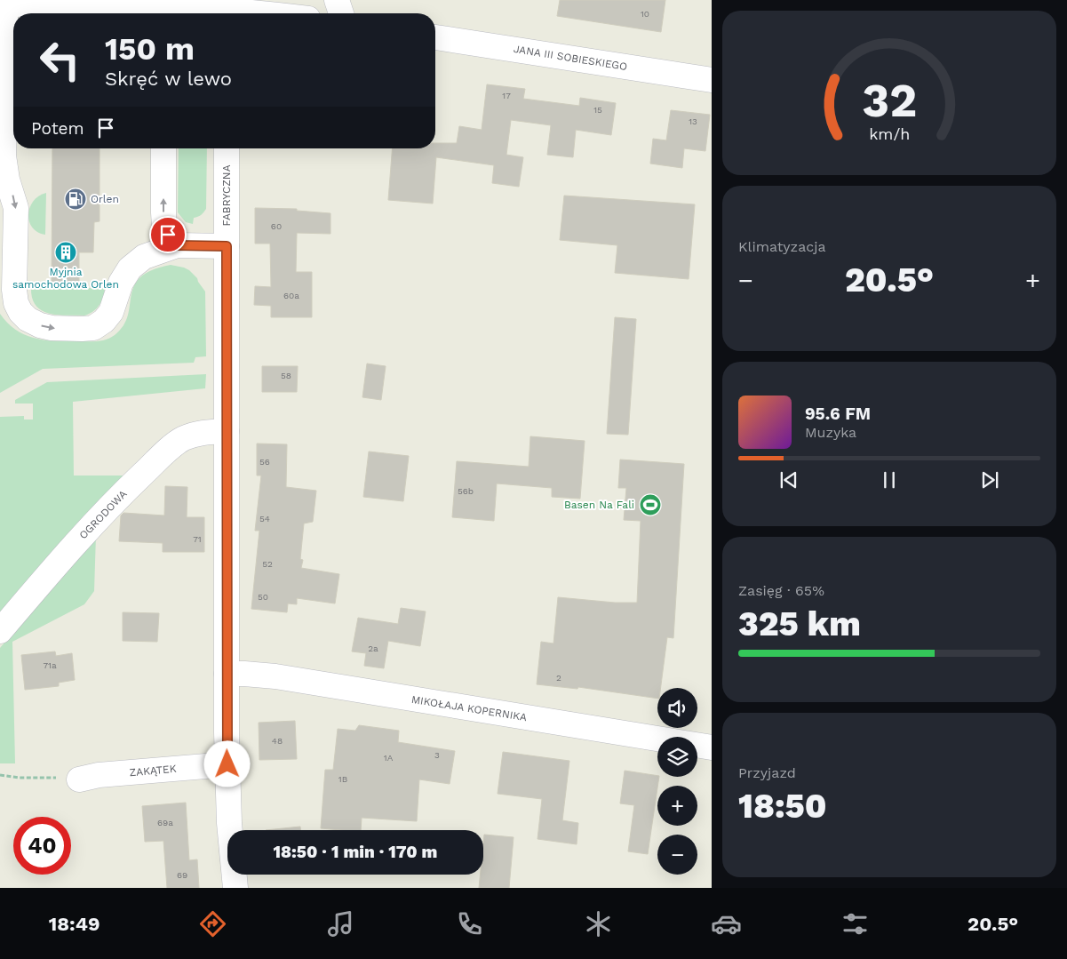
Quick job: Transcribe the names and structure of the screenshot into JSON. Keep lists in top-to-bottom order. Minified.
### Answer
{"streets":{"street":["JANA III SOBIESKIEGO","FABRYCZNA","OGRODOWA","MIKOŁAJA KOPERNIKA","ZAKĄTEK"]},"crossings":[["FABRYCZNA","OGRODOWA"],["FABRYCZNA","MIKOŁAJA KOPERNIKA"],["FABRYCZNA","ZAKĄTEK"]],"places":{"fuel station":["Orlen"],"building":["Myjnia samochodowa Orlen"],"sports":["Basen Na Fali"]},"house_numbers":["10","17","15","13","60","60a","58","56","56b","54","71","52","50","2a","71a","2","48","3","1A","1B","69a","69"],"page":{"turn":["150 m","Skręć w lewo"],"then":"Potem","tile":["Klimatyzacja",["Zasięg · 65%","325 km"],["Przyjazd","18:50"]],"heat":["−","20.5°","+"],"song":["95.6 FM","Muzyka"],"map_buttons":["+","−"],"limit":"40","trip":"18:50 · 1 min · 170 m","tabs":["18:49","20.5°"],"gauge":["32","km/h"]}}
